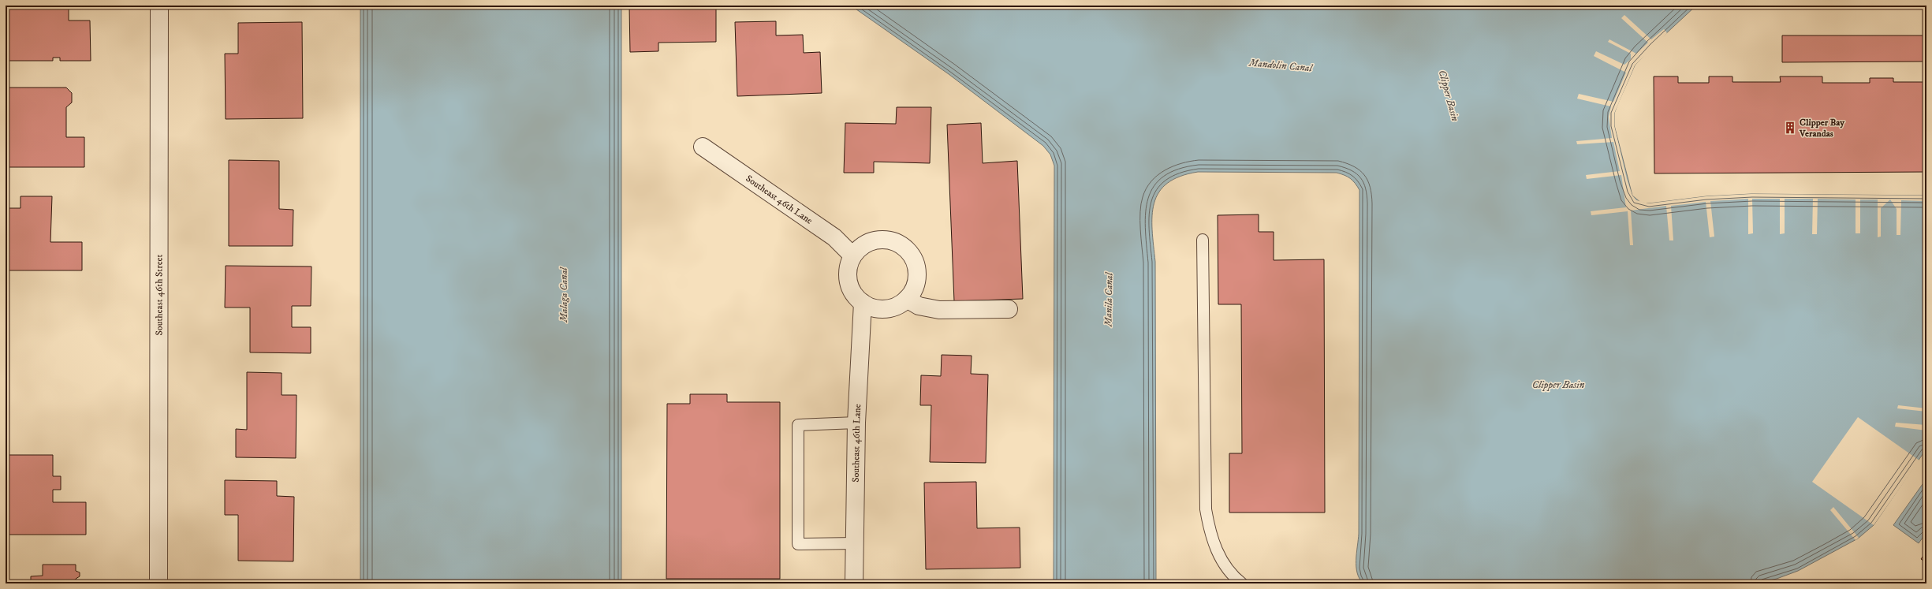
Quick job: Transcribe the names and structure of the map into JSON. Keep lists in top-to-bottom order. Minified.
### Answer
{"streets":{"street":["Southeast 46th Lane","Southeast 46th Street"]},"water":["Mandolin Canal","Clipper Basin","Malaga Canal","Manila Canal"],"places":{"building":["Clipper Bay Verandas"]}}
